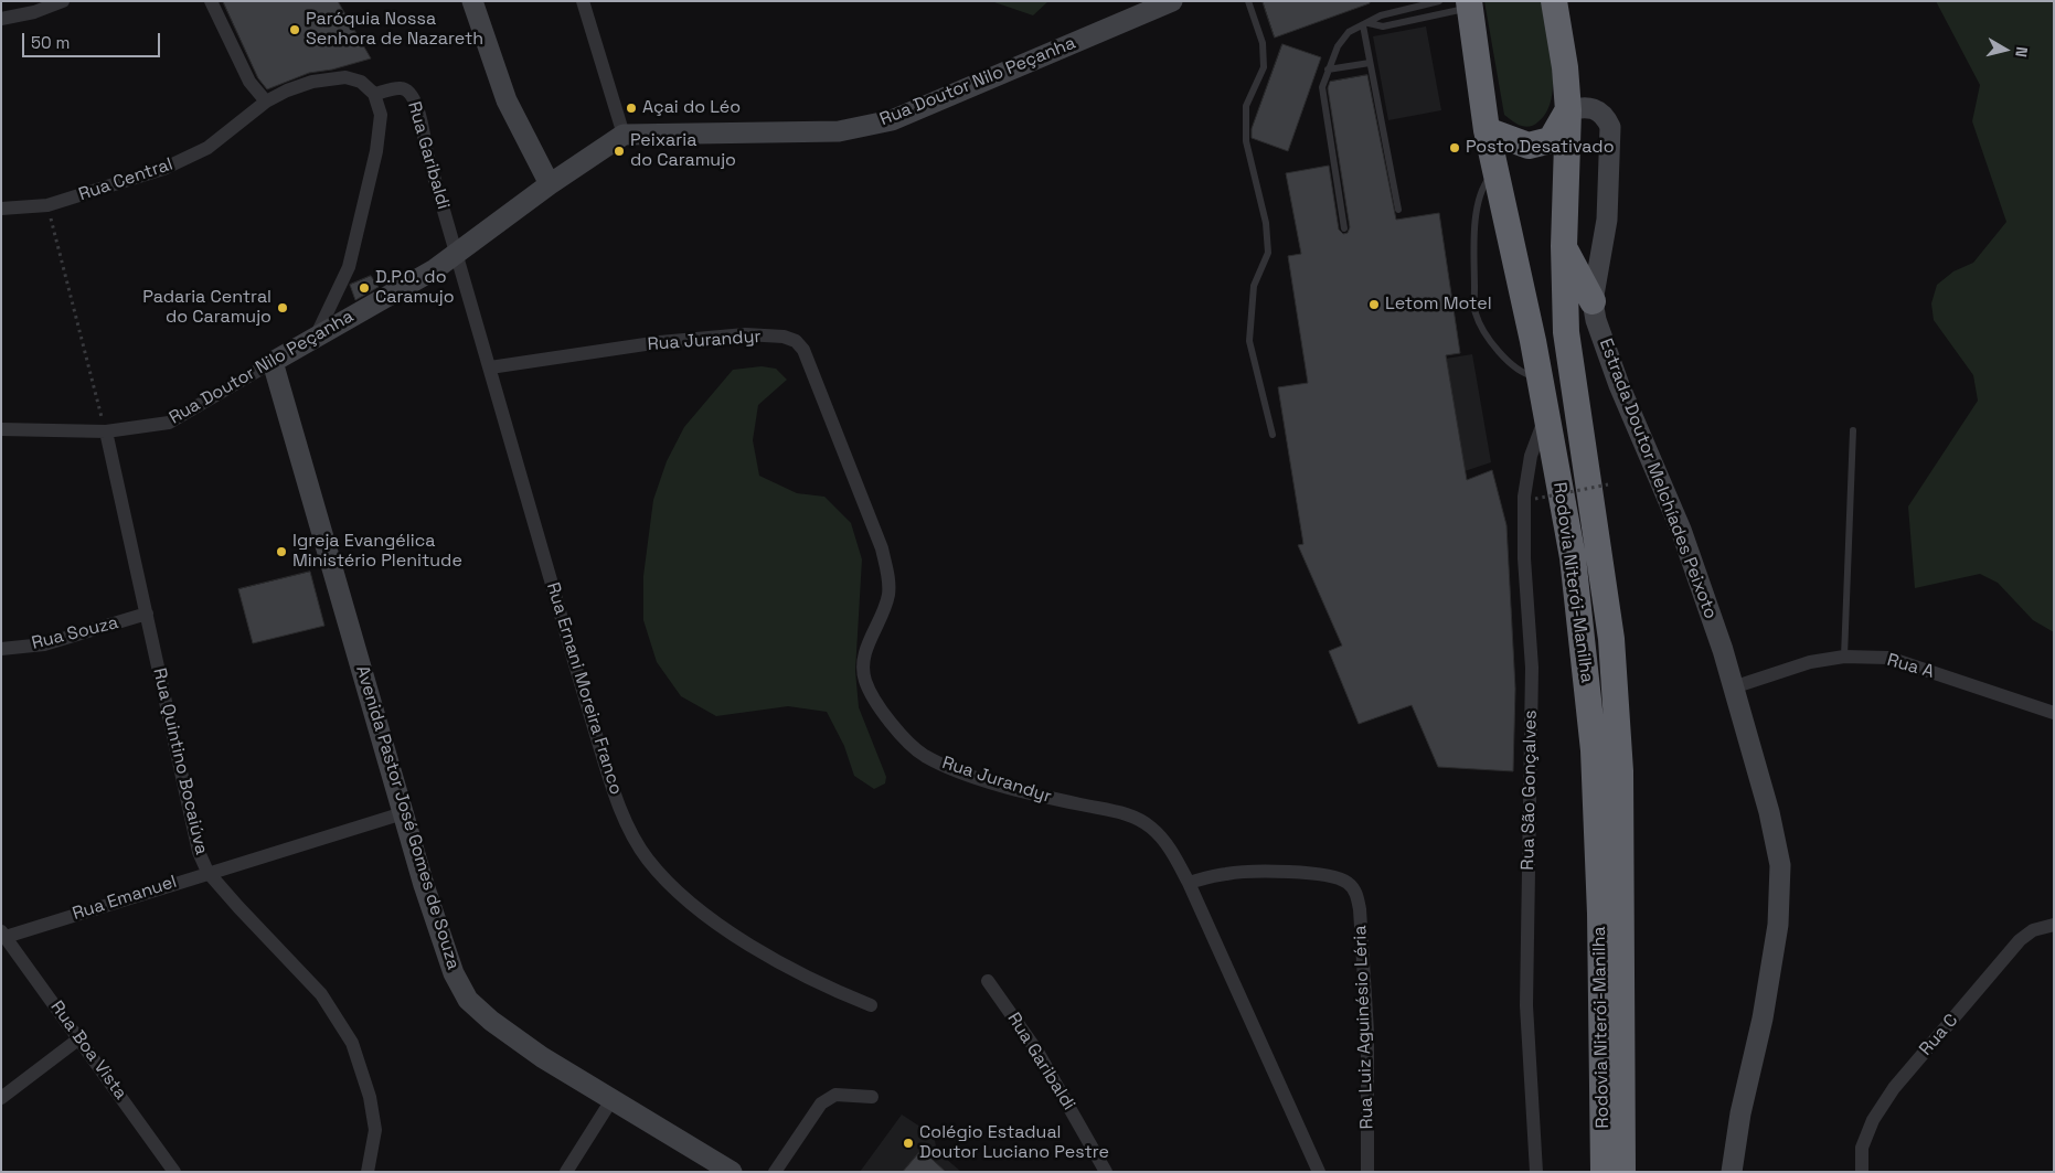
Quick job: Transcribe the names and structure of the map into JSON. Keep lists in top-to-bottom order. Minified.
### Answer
{"streets":{"highway":["Rodovia Niterói-Manilha"],"street":["Rua Doutor Nilo Peçanha","Rua Garibaldi","Rua Central","Rua Jurandyr","Estrada Doutor Melchíades Peixoto","Rua Souza","Rua A","Rua Ernani Moreira Franco","Rua Quintino Bocaiúva","Rua São Gonçalves","Avenida Pastor José Gomes de Souza","Rua Emanuel","Rua Luiz Aguinésio Léria","Rua C","Rua Boa Vista"]},"crossings":[["Rua Doutor Nilo Peçanha","Rua Garibaldi"],["Rua Doutor Nilo Peçanha","Rua Ernani Moreira Franco"],["Rua Doutor Nilo Peçanha","Rua Quintino Bocaiúva"],["Rua Doutor Nilo Peçanha","Avenida Pastor José Gomes de Souza"],["Rua Garibaldi","Rua Central"],["Rua Garibaldi","Rua Ernani Moreira Franco"],["Rua Jurandyr","Rua Ernani Moreira Franco"],["Rua Jurandyr","Rua Luiz Aguinésio Léria"],["Estrada Doutor Melchíades Peixoto","Rodovia Niterói-Manilha"],["Estrada Doutor Melchíades Peixoto","Rua A"],["Rodovia Niterói-Manilha","Rua São Gonçalves"],["Rua Souza","Rua Quintino Bocaiúva"],["Rua Quintino Bocaiúva","Rua Emanuel"],["Avenida Pastor José Gomes de Souza","Rua Emanuel"],["Rua Emanuel","Rua Boa Vista"]],"places":["Paróquia Nossa Senhora de Nazareth","Açai do Léo","Posto Desativado","Peixaria do Caramujo","D.P.O. do Caramujo","Letom Motel","Padaria Central do Caramujo","Igreja Evangélica Ministério Plenitude","Colégio Estadual Doutor Luciano Pestre"],"scale_bar":"50 m","north":"right"}
